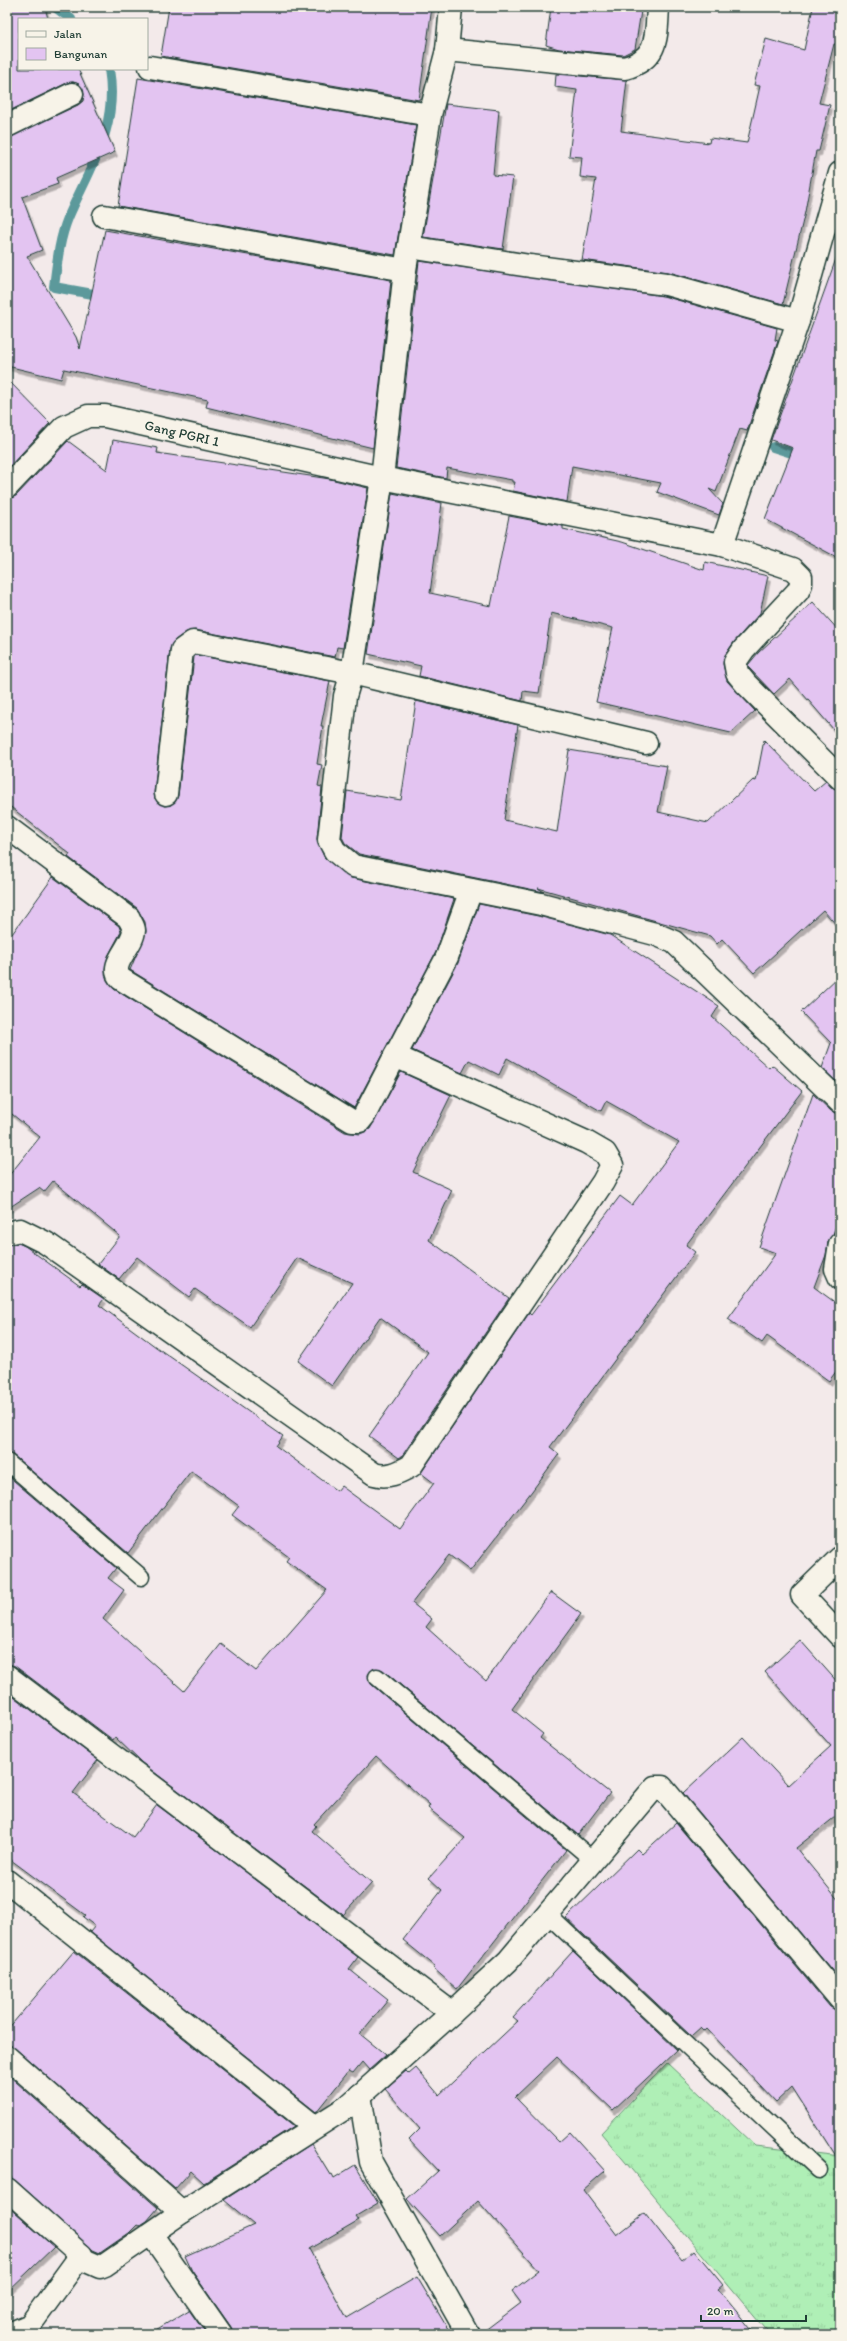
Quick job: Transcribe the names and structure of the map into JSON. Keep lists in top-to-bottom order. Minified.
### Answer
{"streets":{"street":["Gang PGRI 1"]},"legend":["Jalan","Bangunan"],"scale_bar":"20 m"}
